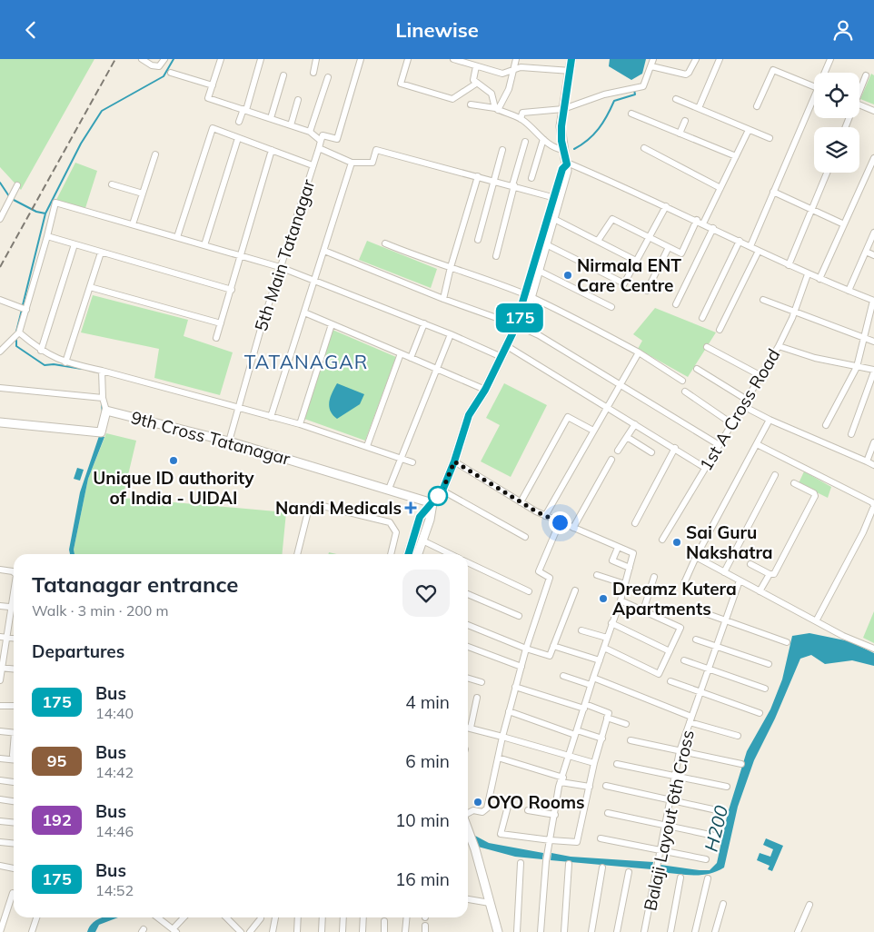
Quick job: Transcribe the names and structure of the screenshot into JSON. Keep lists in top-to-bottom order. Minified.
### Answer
{"streets":{"street":["5th Main Tatanagar","1st A Cross Road","9th Cross Tatanagar","Balaji Layout 6th Cross"]},"crossings":[["5th Main Tatanagar","9th Cross Tatanagar"]],"districts":["TATANAGAR"],"water":["H200"],"places":{"other":["Nirmala ENT Care Centre","Unique ID authority of India - UIDAI","Sai Guru Nakshatra","Dreamz Kutera Apartments","OYO Rooms"],"health":["Nandi Medicals"]},"lines":["bus line 175"],"page":{"header":"Linewise","on_map":"175","heading":[["Tatanagar entrance","Walk · 3 min · 200 m"],"Departures"],"list":[{"mark":"175","name":"Bus","note":"14:40","value":"4 min"},{"mark":"95","name":"Bus","note":"14:42","value":"6 min"},{"mark":"192","name":"Bus","note":"14:46","value":"10 min"},{"mark":"175","name":"Bus","note":"14:52","value":"16 min"}]}}
